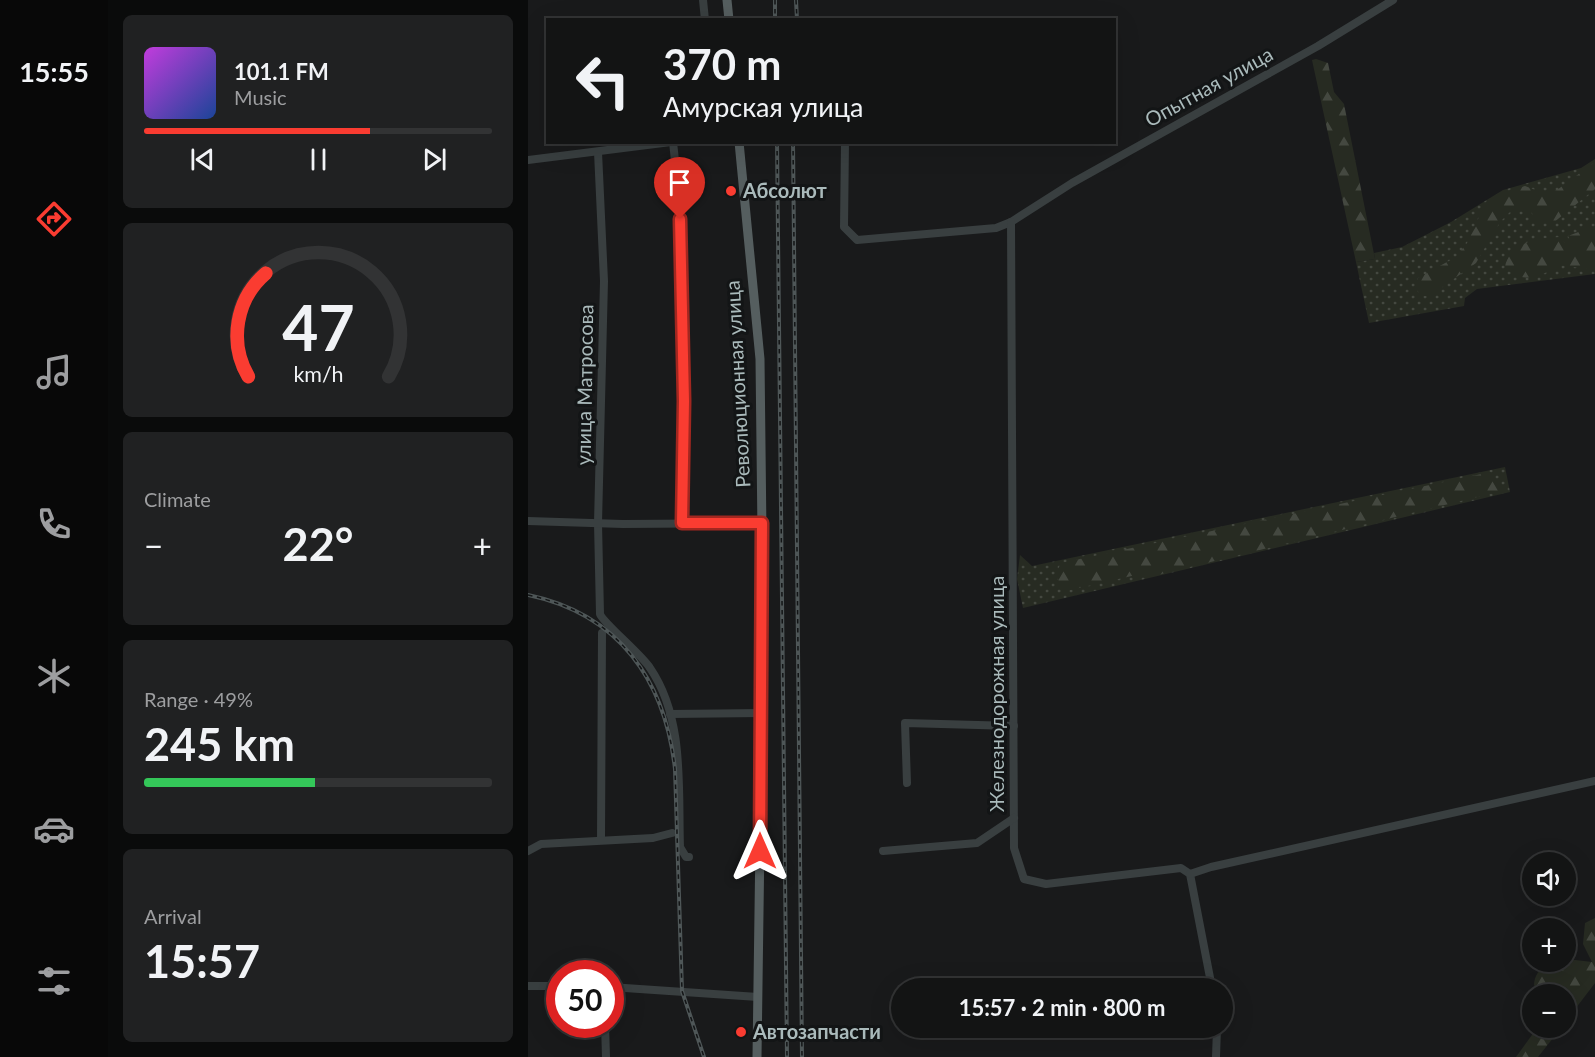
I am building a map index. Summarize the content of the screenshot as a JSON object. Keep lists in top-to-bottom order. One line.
{"streets":{"main road":["Революционная улица"],"street":["Опытная улица","улица Матросова","Железнодорожная улица"]},"crossings":[["Опытная улица","Железнодорожная улица"]],"places":["Абсолют","Автозапчасти"],"page":{"tabs":"15:55","turn":["370 m","Амурская улица"],"song":["101.1 FM","Music"],"tile":["Climate",["Range · 49%","245 km"],["Arrival","15:57"]],"heat":["−","22°","+"],"map_buttons":["+","−"],"limit":"50","trip":"15:57 · 2 min · 800 m","gauge":["47","km/h"]}}
